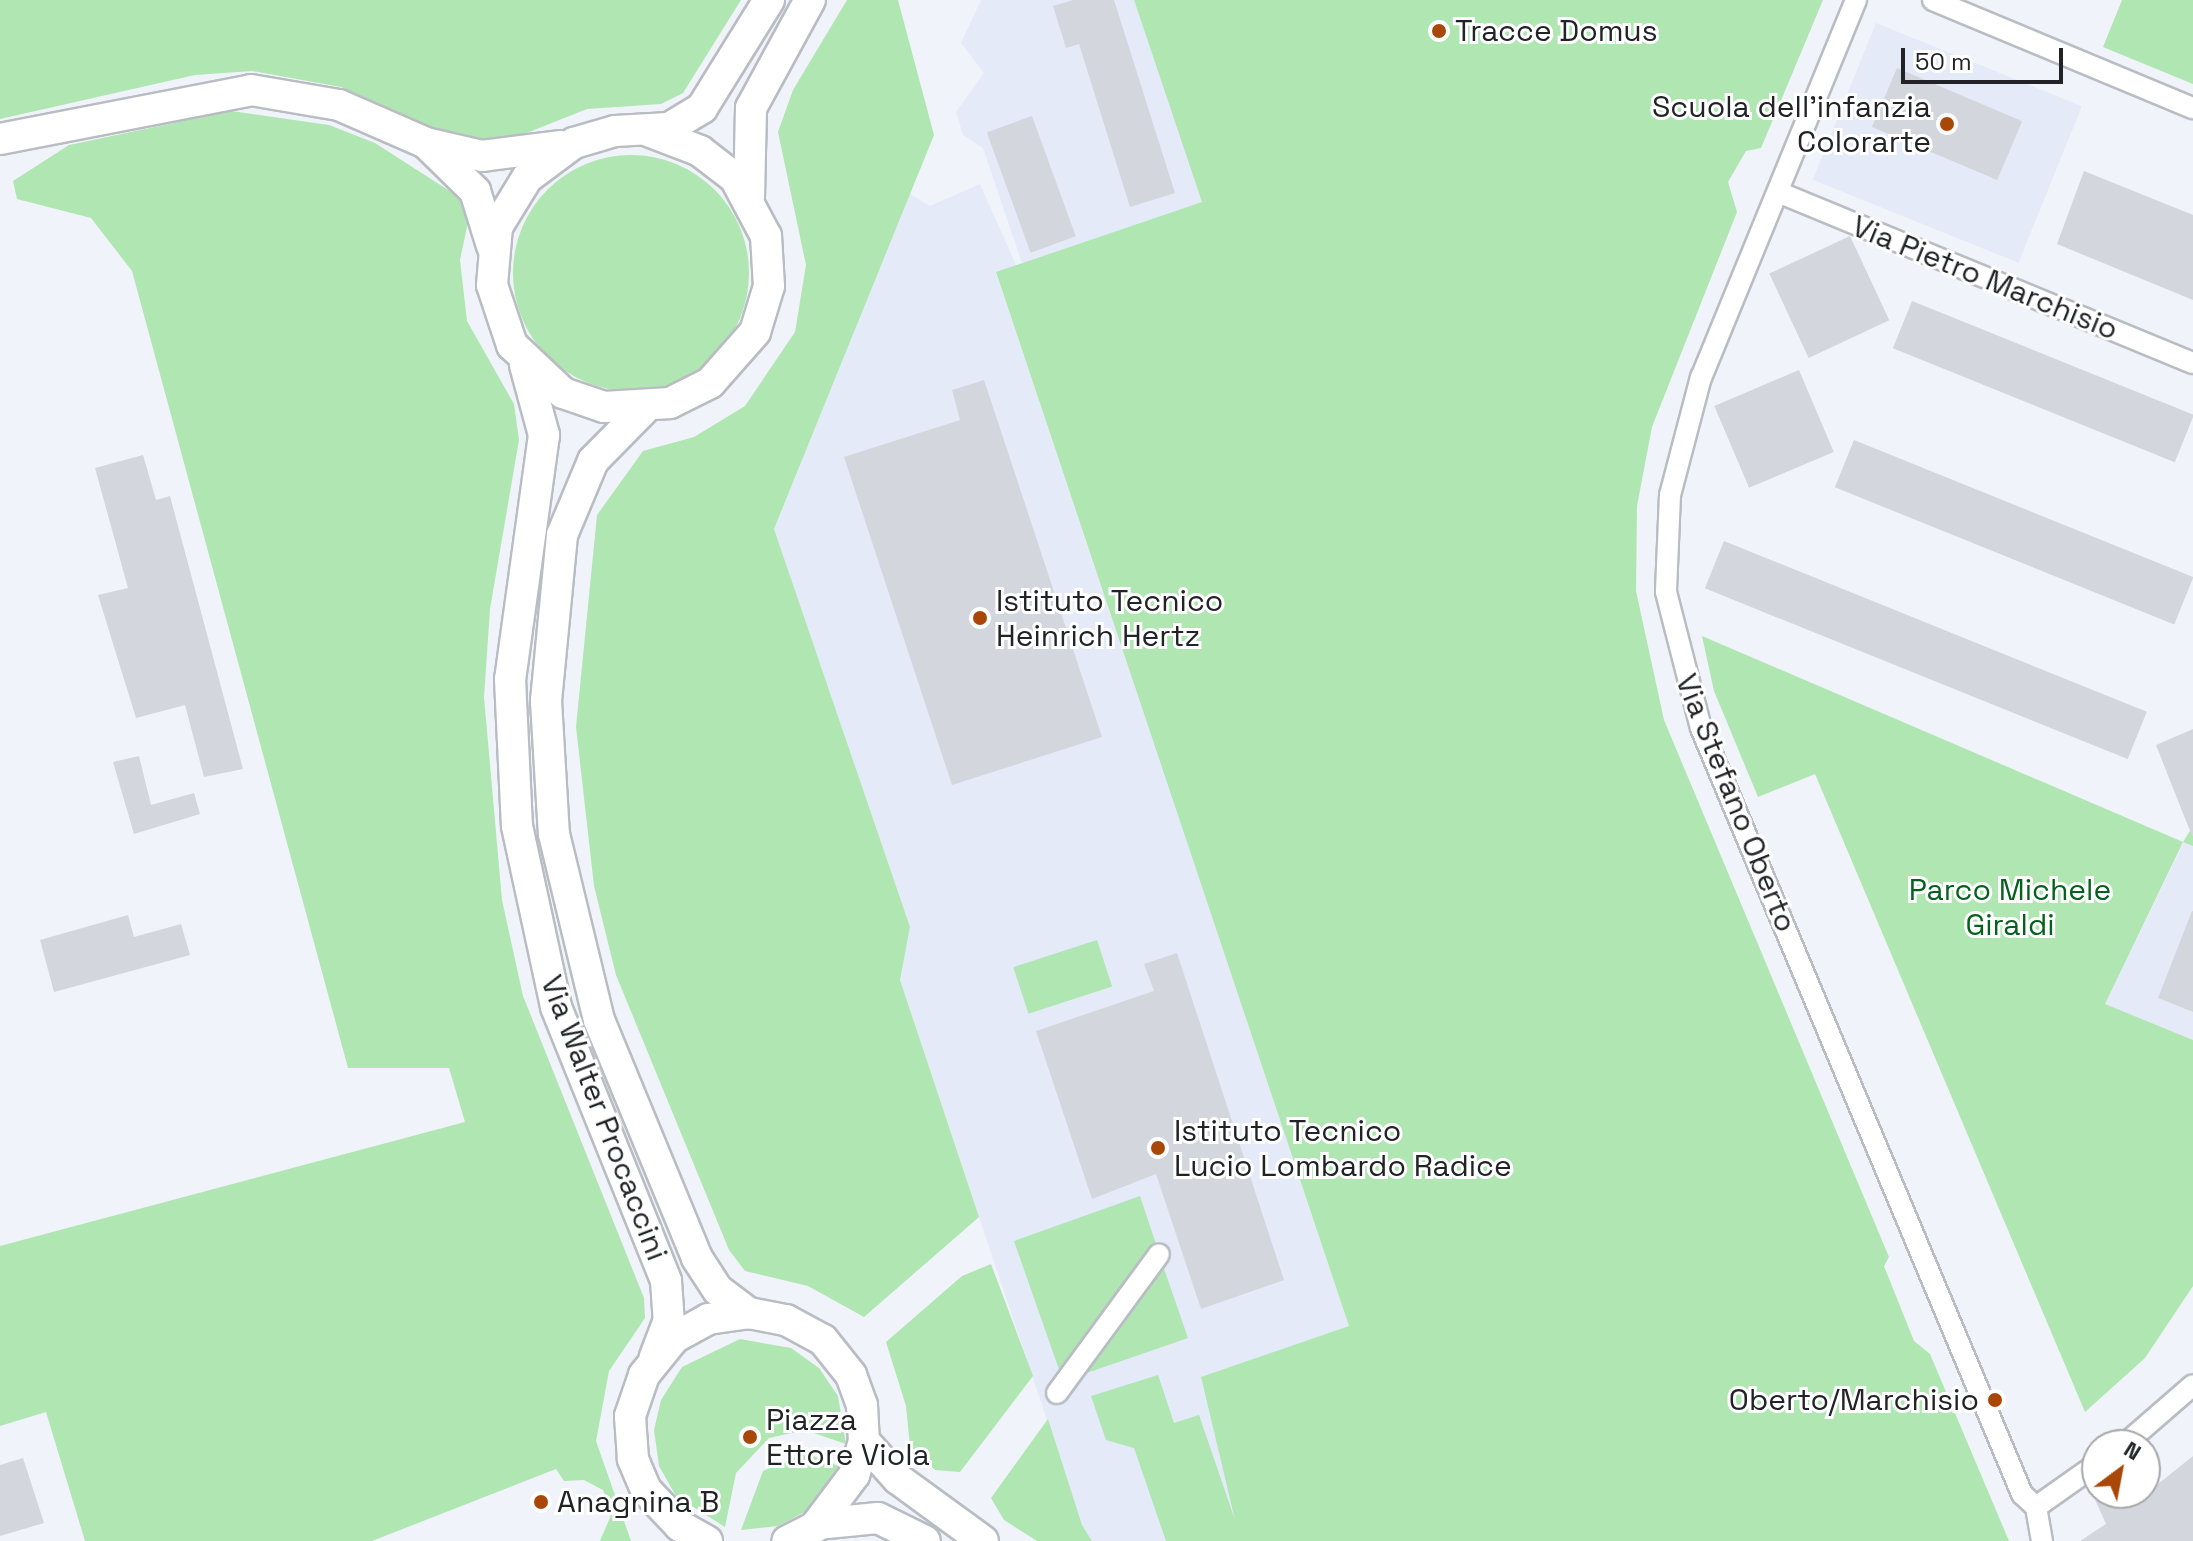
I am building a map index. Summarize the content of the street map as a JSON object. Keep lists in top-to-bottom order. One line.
{"streets":{"street":["Via Pietro Marchisio","Via Stefano Oberto","Via Walter Procaccini"]},"crossings":[["Via Pietro Marchisio","Via Stefano Oberto"]],"parks":["Parco Michele Giraldi"],"places":["Tracce Domus","Scuola dell'infanzia Colorarte","Istituto Tecnico Heinrich Hertz","Istituto Tecnico Lucio Lombardo Radice","Oberto/Marchisio","Piazza Ettore Viola","Anagnina B"],"scale_bar":"50 m","north":"top right"}
